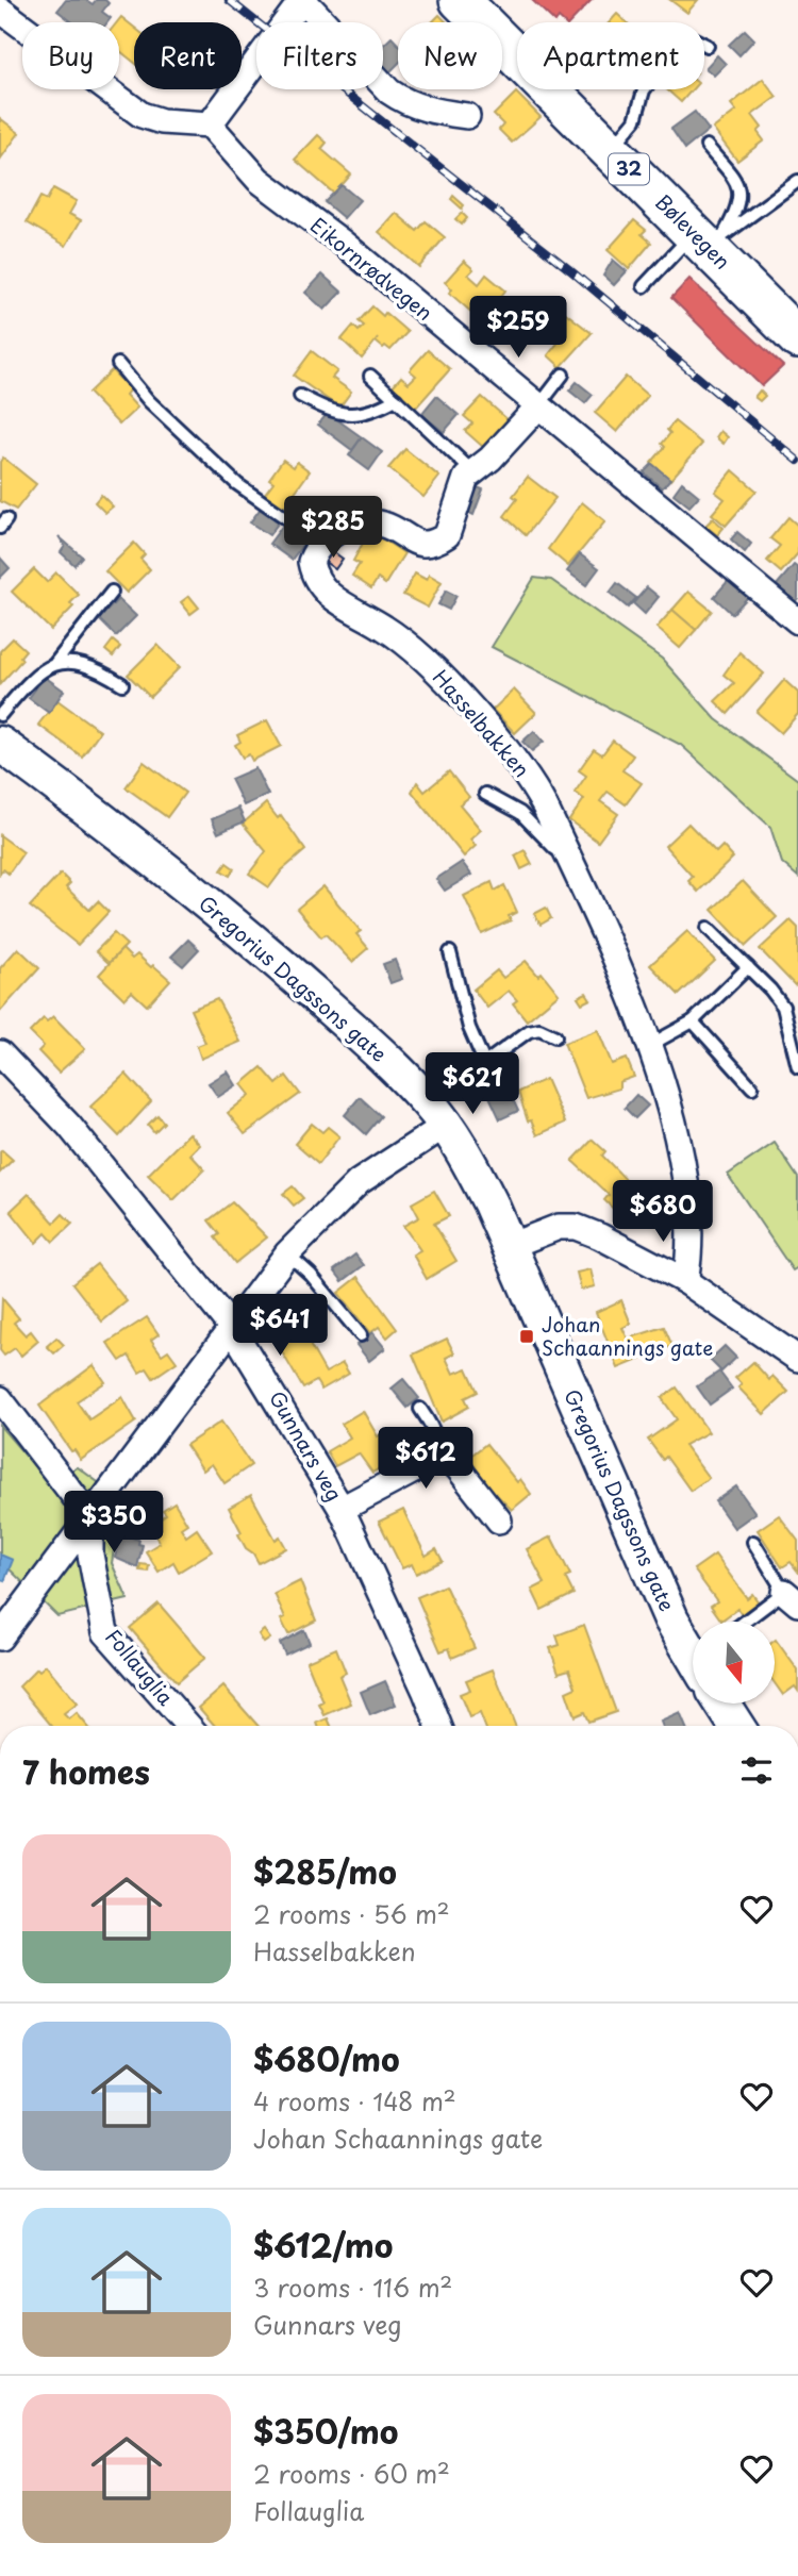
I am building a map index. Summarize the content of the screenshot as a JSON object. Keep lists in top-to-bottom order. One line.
{"streets":{"main road":["32","Bølevegen"],"street":["Eikornrødvegen","Hasselbakken","Gregorius Dagssons gate","Gunnars veg","Follauglia"]},"places":{"transit":["Johan Schaannings gate"]},"north":"bottom","page":{"chip":["Buy","Rent","Filters","New","Apartment"],"price":["$259","$285","$621","$680","$641","$612","$350"],"heading":"7 homes","list":[{"name":"$285/mo","note":"2 rooms · 56 m² · Hasselbakken"},{"name":"$680/mo","note":"4 rooms · 148 m² · Johan Schaannings gate"},{"name":"$612/mo","note":"3 rooms · 116 m² · Gunnars veg"},{"name":"$350/mo","note":"2 rooms · 60 m² · Follauglia"}]}}
